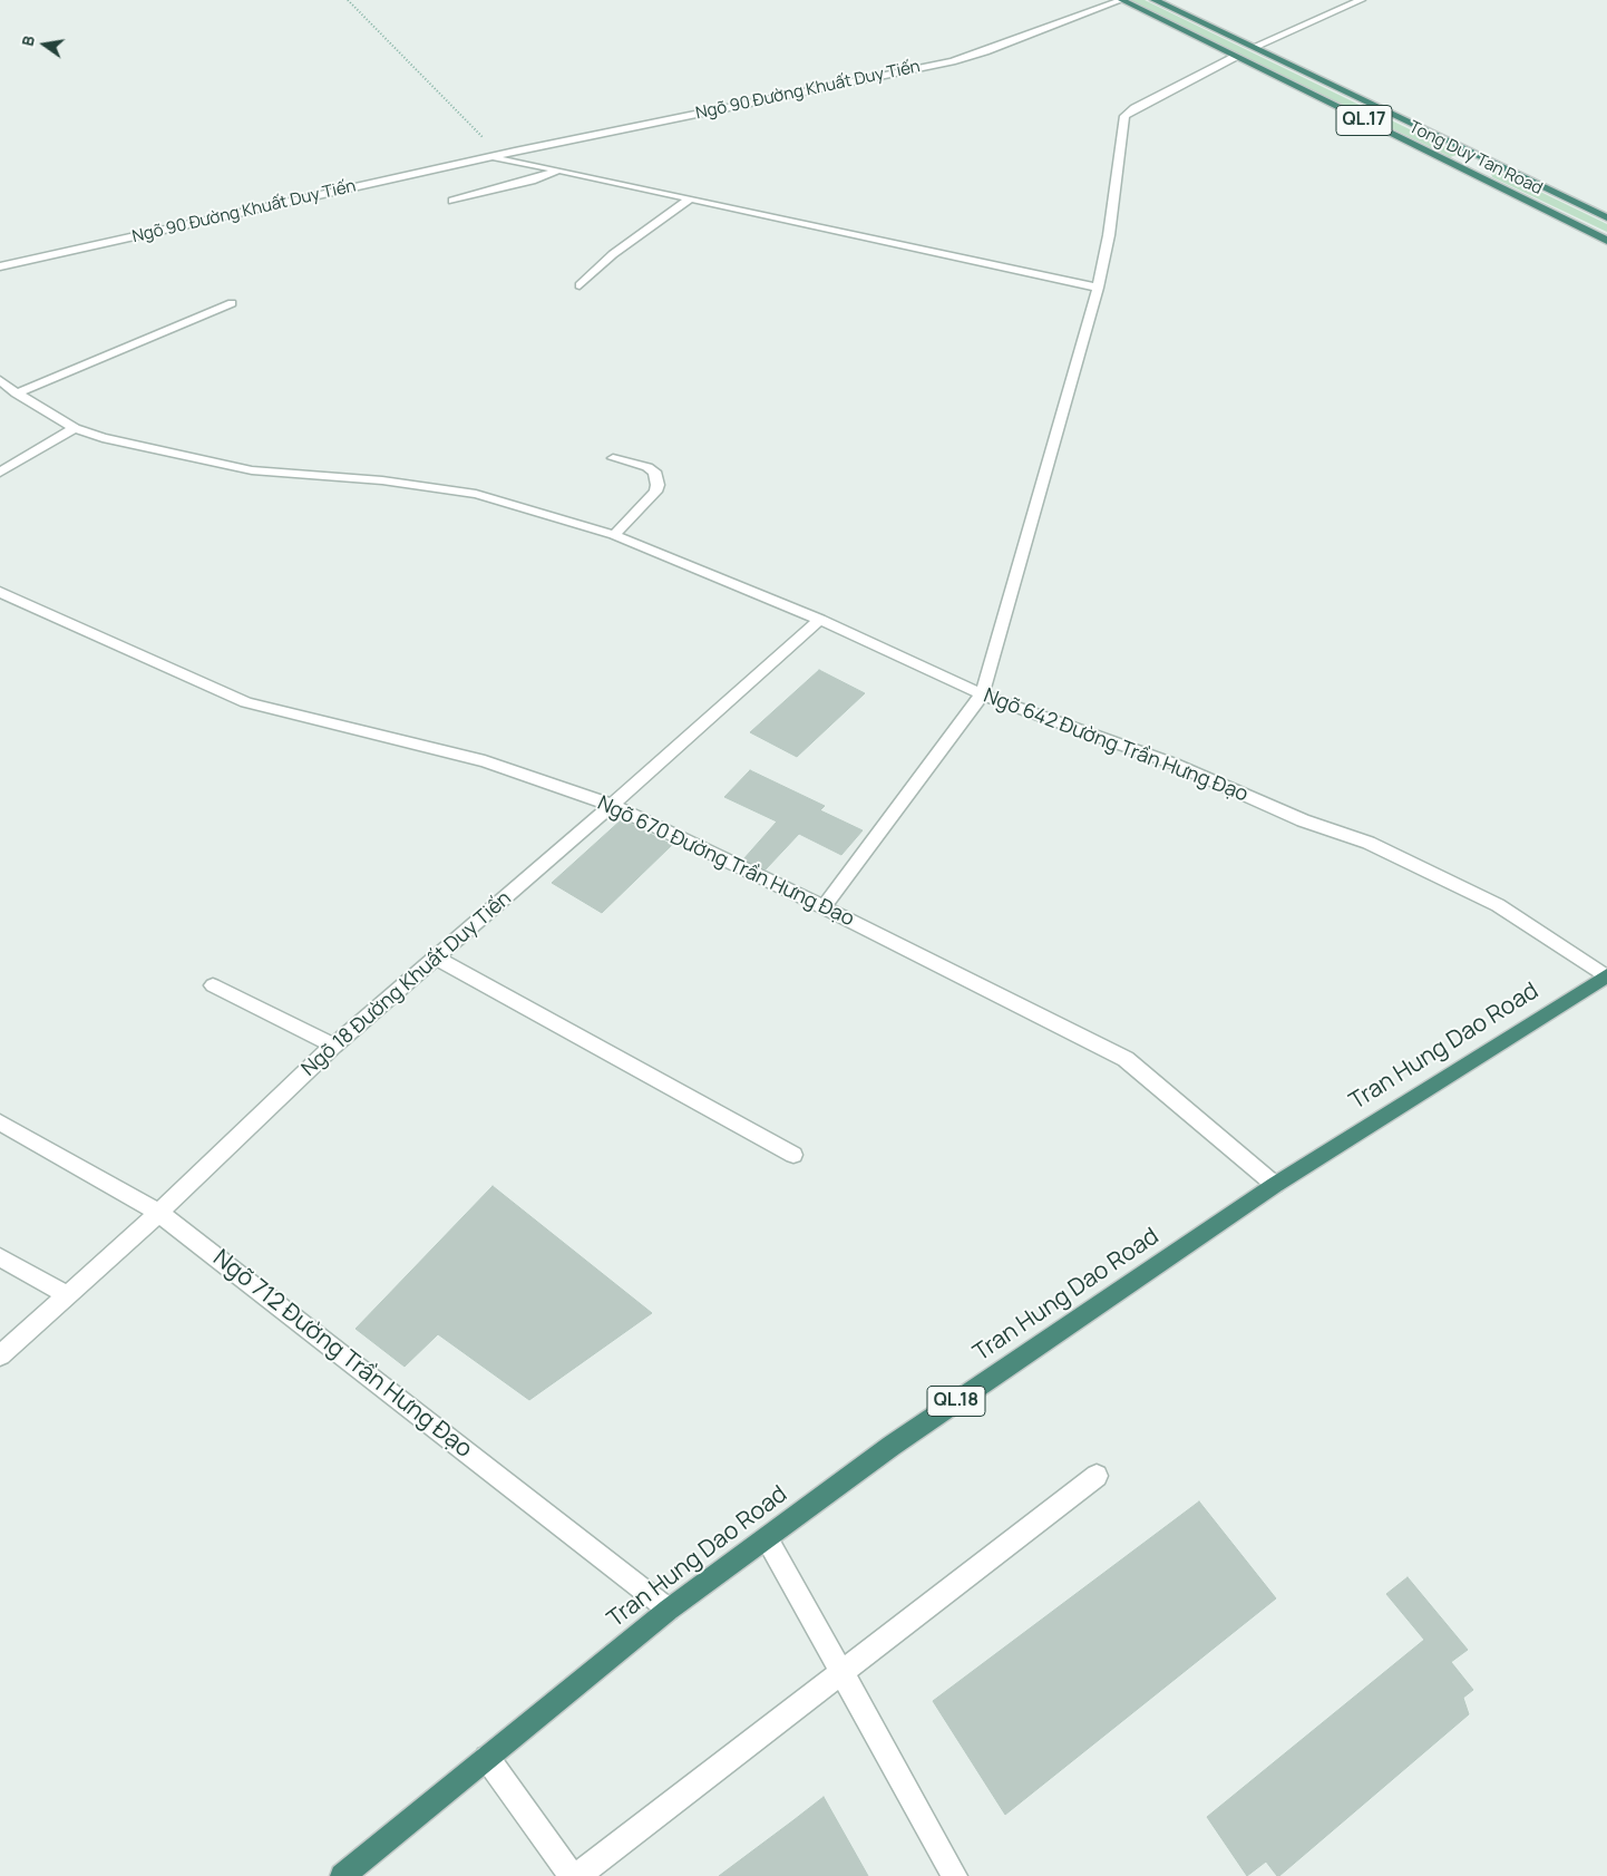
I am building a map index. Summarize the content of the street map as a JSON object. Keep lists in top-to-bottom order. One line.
{"streets":{"highway":["QL.17","Tong Duy Tan Road","Tran Hung Dao Road","QL.18"],"street":["Ngõ 90 Đường Khuất Duy Tiến","Ngõ 642 Đường Trần Hưng Đạo","Ngõ 670 Đường Trần Hưng Đạo","Ngõ 18 Đường Khuất Duy Tiến","Ngõ 712 Đường Trần Hưng Đạo"]},"crossings":[["Ngõ 90 Đường Khuất Duy Tiến","Tong Duy Tan Road"],["Ngõ 642 Đường Trần Hưng Đạo","Ngõ 18 Đường Khuất Duy Tiến"],["Ngõ 642 Đường Trần Hưng Đạo","Tran Hung Dao Road"],["Ngõ 670 Đường Trần Hưng Đạo","Ngõ 18 Đường Khuất Duy Tiến"],["Ngõ 670 Đường Trần Hưng Đạo","Tran Hung Dao Road"],["Ngõ 18 Đường Khuất Duy Tiến","Ngõ 712 Đường Trần Hưng Đạo"],["Tran Hung Dao Road","Ngõ 712 Đường Trần Hưng Đạo"]],"north":"left"}
